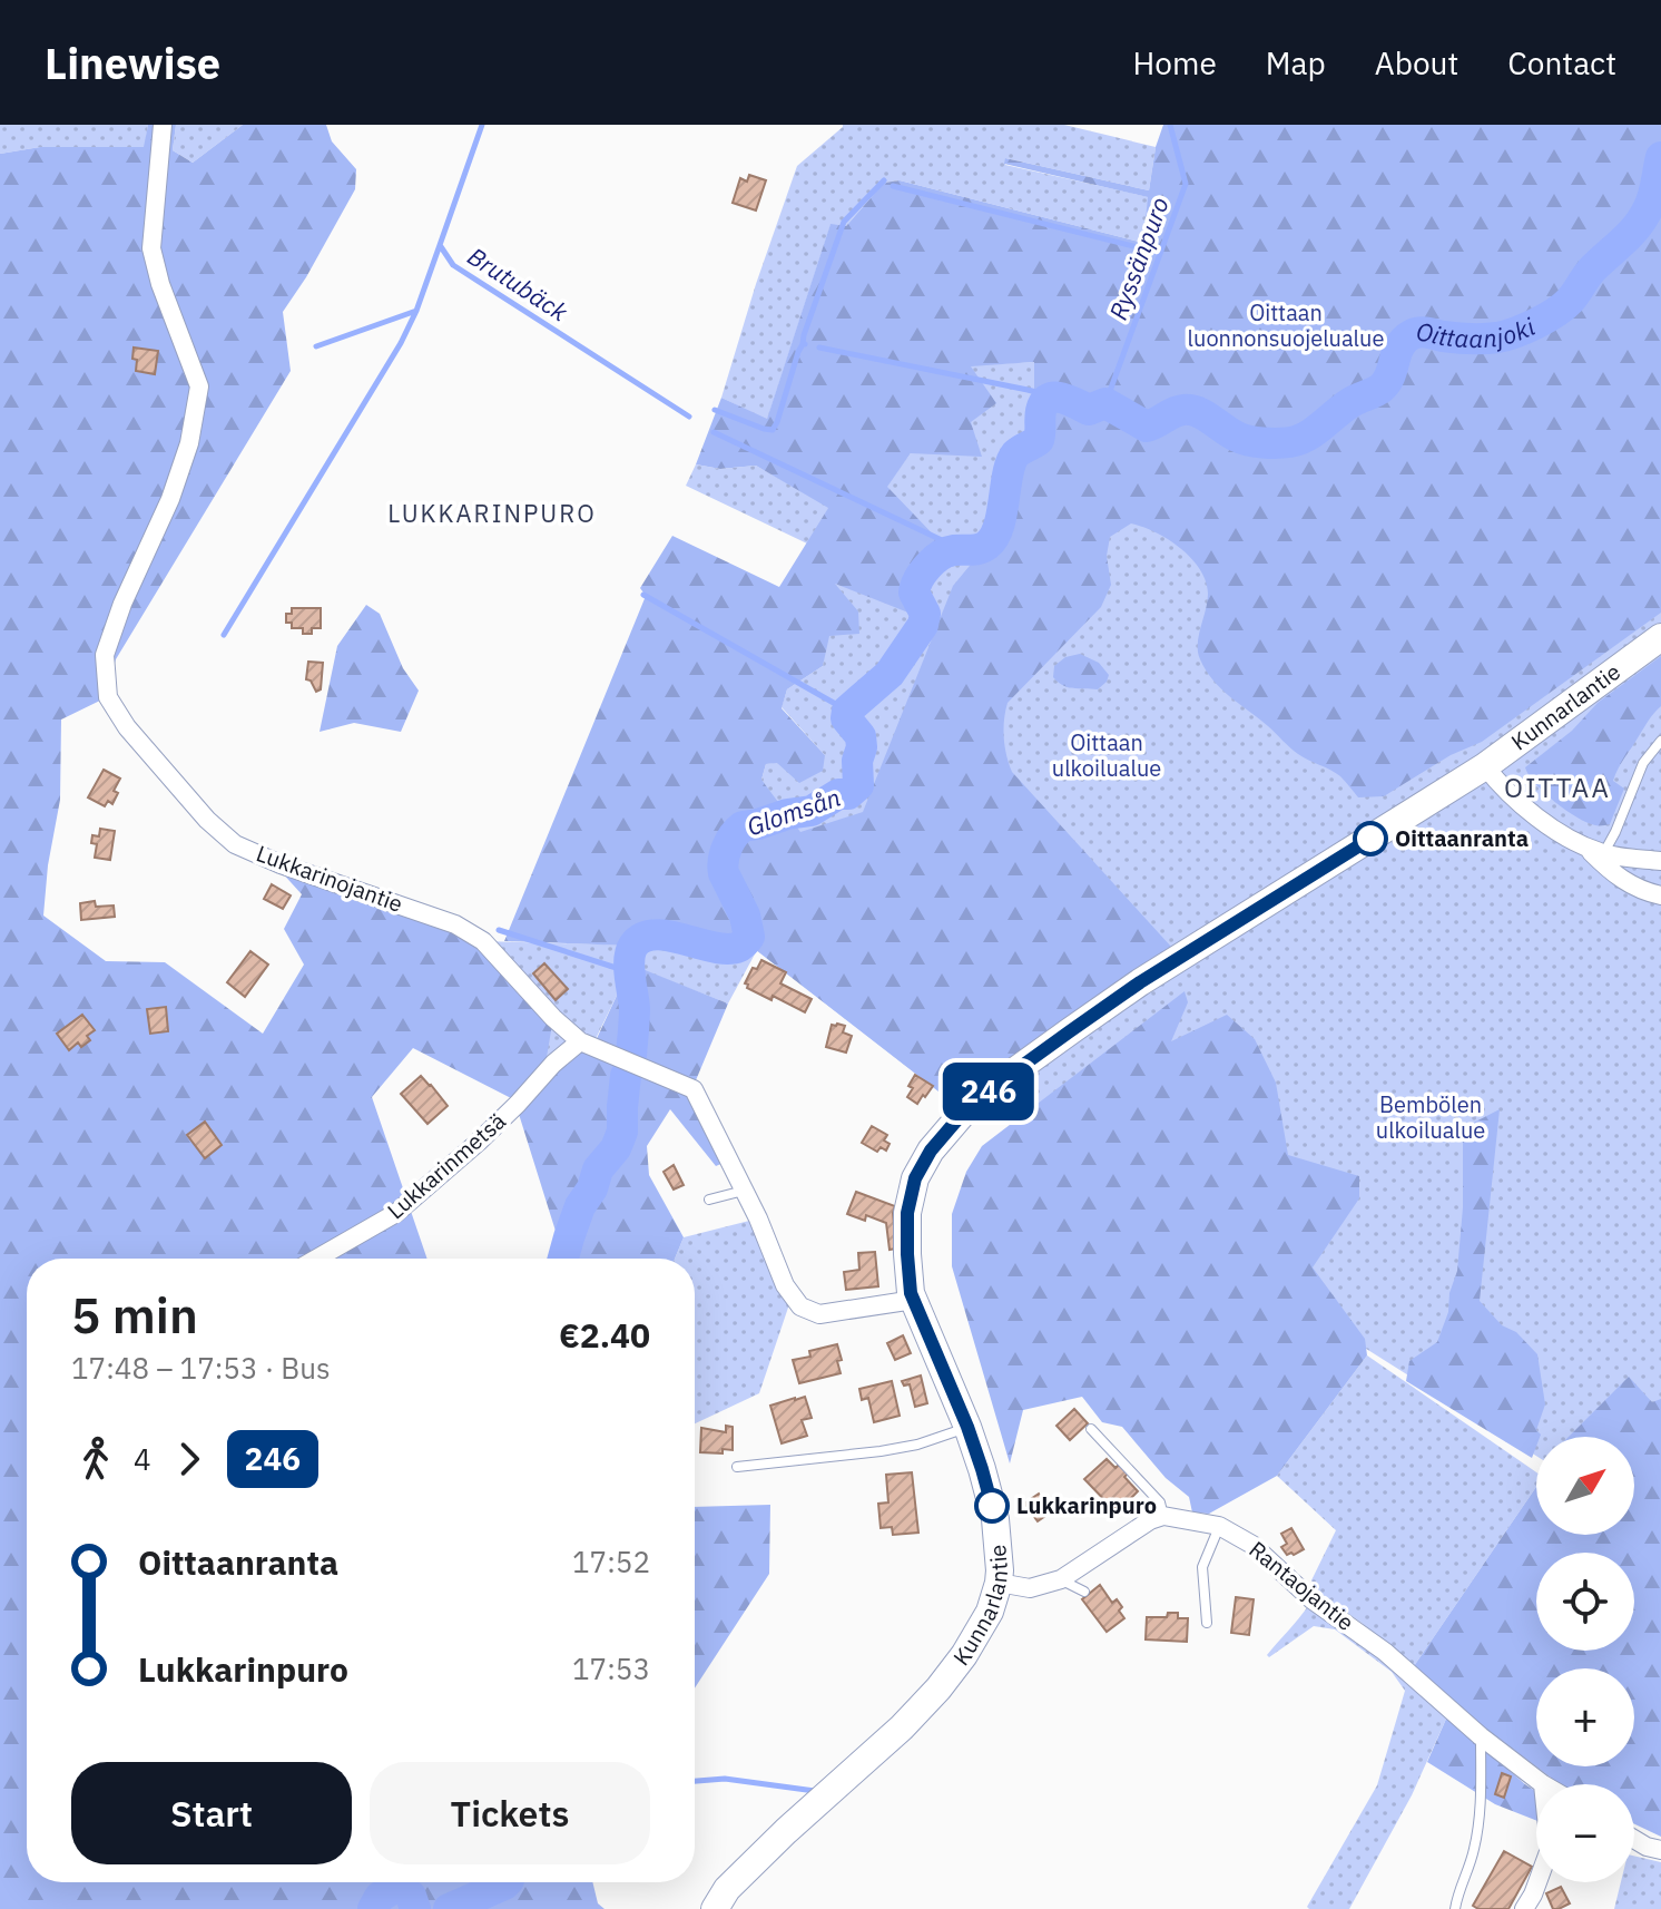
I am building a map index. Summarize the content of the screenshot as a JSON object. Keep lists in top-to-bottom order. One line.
{"streets":{"main road":["Kunnarlantie"],"street":["Lukkarinojantie","Lukkarinmetsä","Rantaojantie"]},"crossings":[["Kunnarlantie","Lukkarinojantie"],["Lukkarinojantie","Lukkarinmetsä"]],"districts":["LUKKARINPURO","OITTAA"],"water":["Ryssänpuro","Brutubäck","Oittaanjoki","Glomsån"],"parks":["Oittaan luonnonsuojelualue","Oittaan ulkoilualue","Bembölen ulkoilualue"],"places":["Oittaanranta","Lukkarinpuro"],"lines":["bus line 246"],"north":"top right","page":{"header":"Linewise","nav":["Home","Map","About","Contact"],"on_map":"246","heading":["5 min","17:48 – 17:53 · Bus","€2.40"],"legs":["4","246"],"map_buttons":["+","−"],"list":[{"name":"Oittaanranta","value":"17:52"},{"name":"Lukkarinpuro","value":"17:53"}],"buttons":["Start","Tickets"]}}
